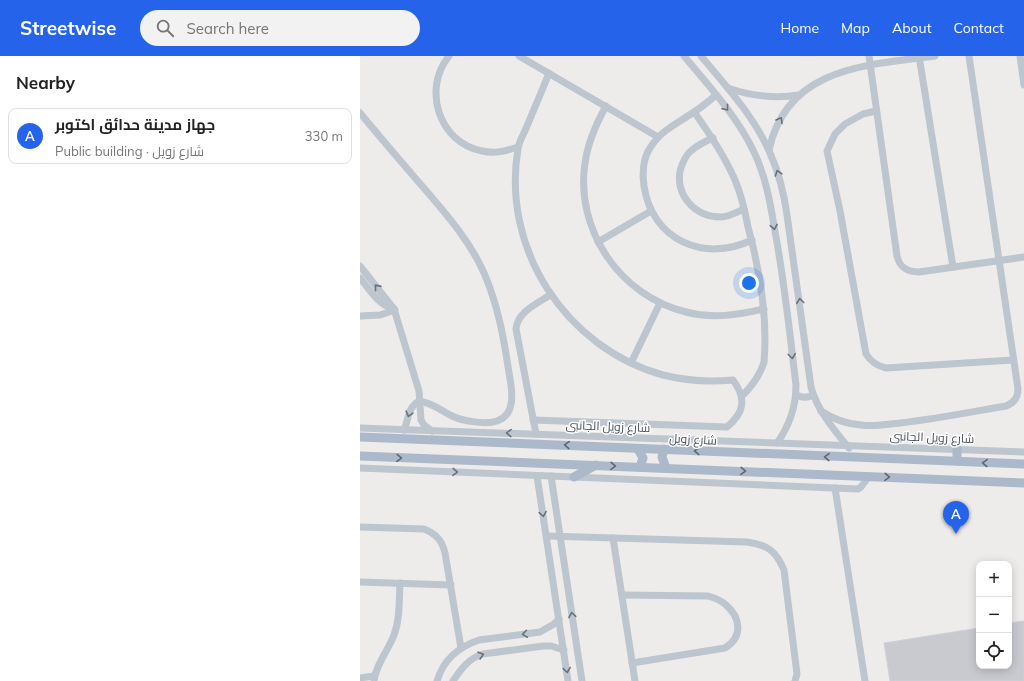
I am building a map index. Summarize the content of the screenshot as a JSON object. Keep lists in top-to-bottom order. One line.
{"streets":{"main road":["شارع زويل"],"street":["شارع زويل الجانبى"]},"page":{"header":"Streetwise","search":"Search here","nav":["Home","Map","About","Contact"],"heading":"Nearby","list":[{"mark":"A","name":"جهاز مدينة حدائق اكتوبر","note":"Public building · شارع زويل","value":"330 m"}],"pins":"A","map_buttons":["+","−"]}}
